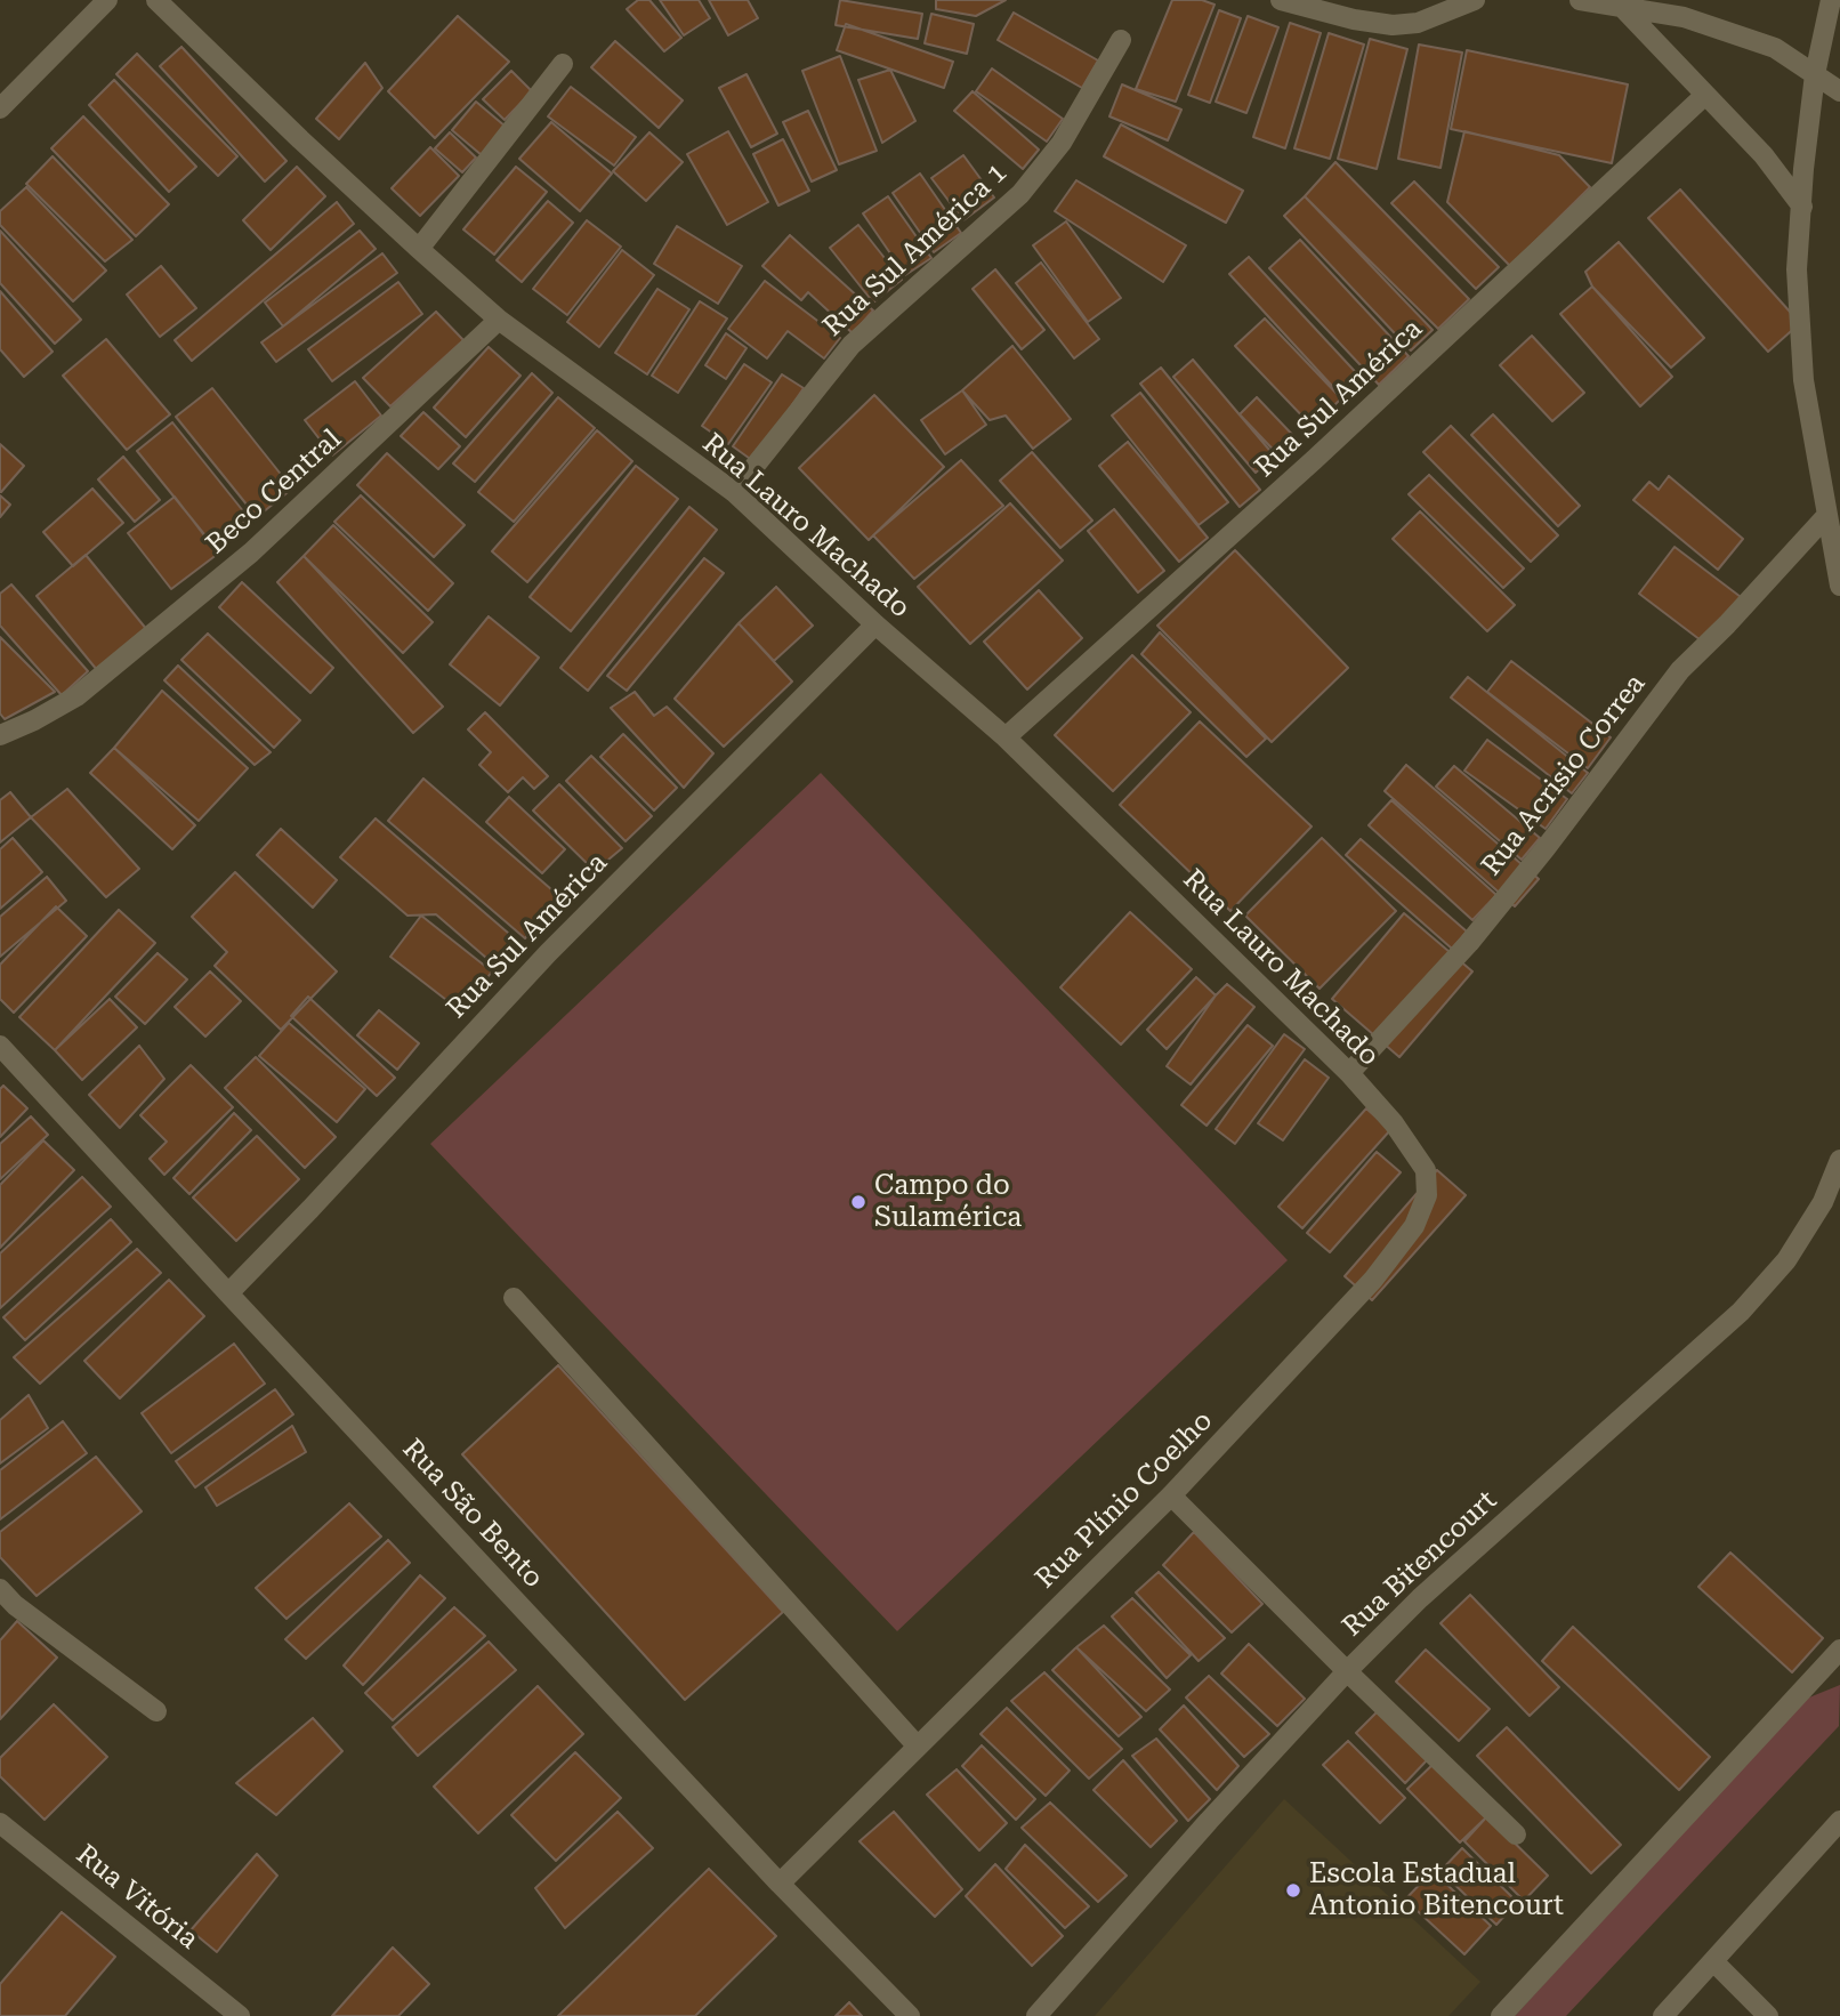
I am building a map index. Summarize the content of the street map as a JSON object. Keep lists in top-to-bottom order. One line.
{"streets":{"street":["Rua Sul América 1","Rua Sul América","Beco Central","Rua Lauro Machado","Rua Acrisio Correa","Rua Plínio Coelho","Rua São Bento","Rua Bitencourt","Rua Vitória"]},"crossings":[["Rua Sul América 1","Rua Lauro Machado"],["Rua Sul América","Rua Lauro Machado"],["Rua Sul América","Rua São Bento"],["Beco Central","Rua Lauro Machado"],["Rua Lauro Machado","Rua Acrisio Correa"],["Rua Lauro Machado","Rua Plínio Coelho"],["Rua Plínio Coelho","Rua São Bento"]],"places":["Campo do Sulamérica","Escola Estadual Antonio Bitencourt"]}
